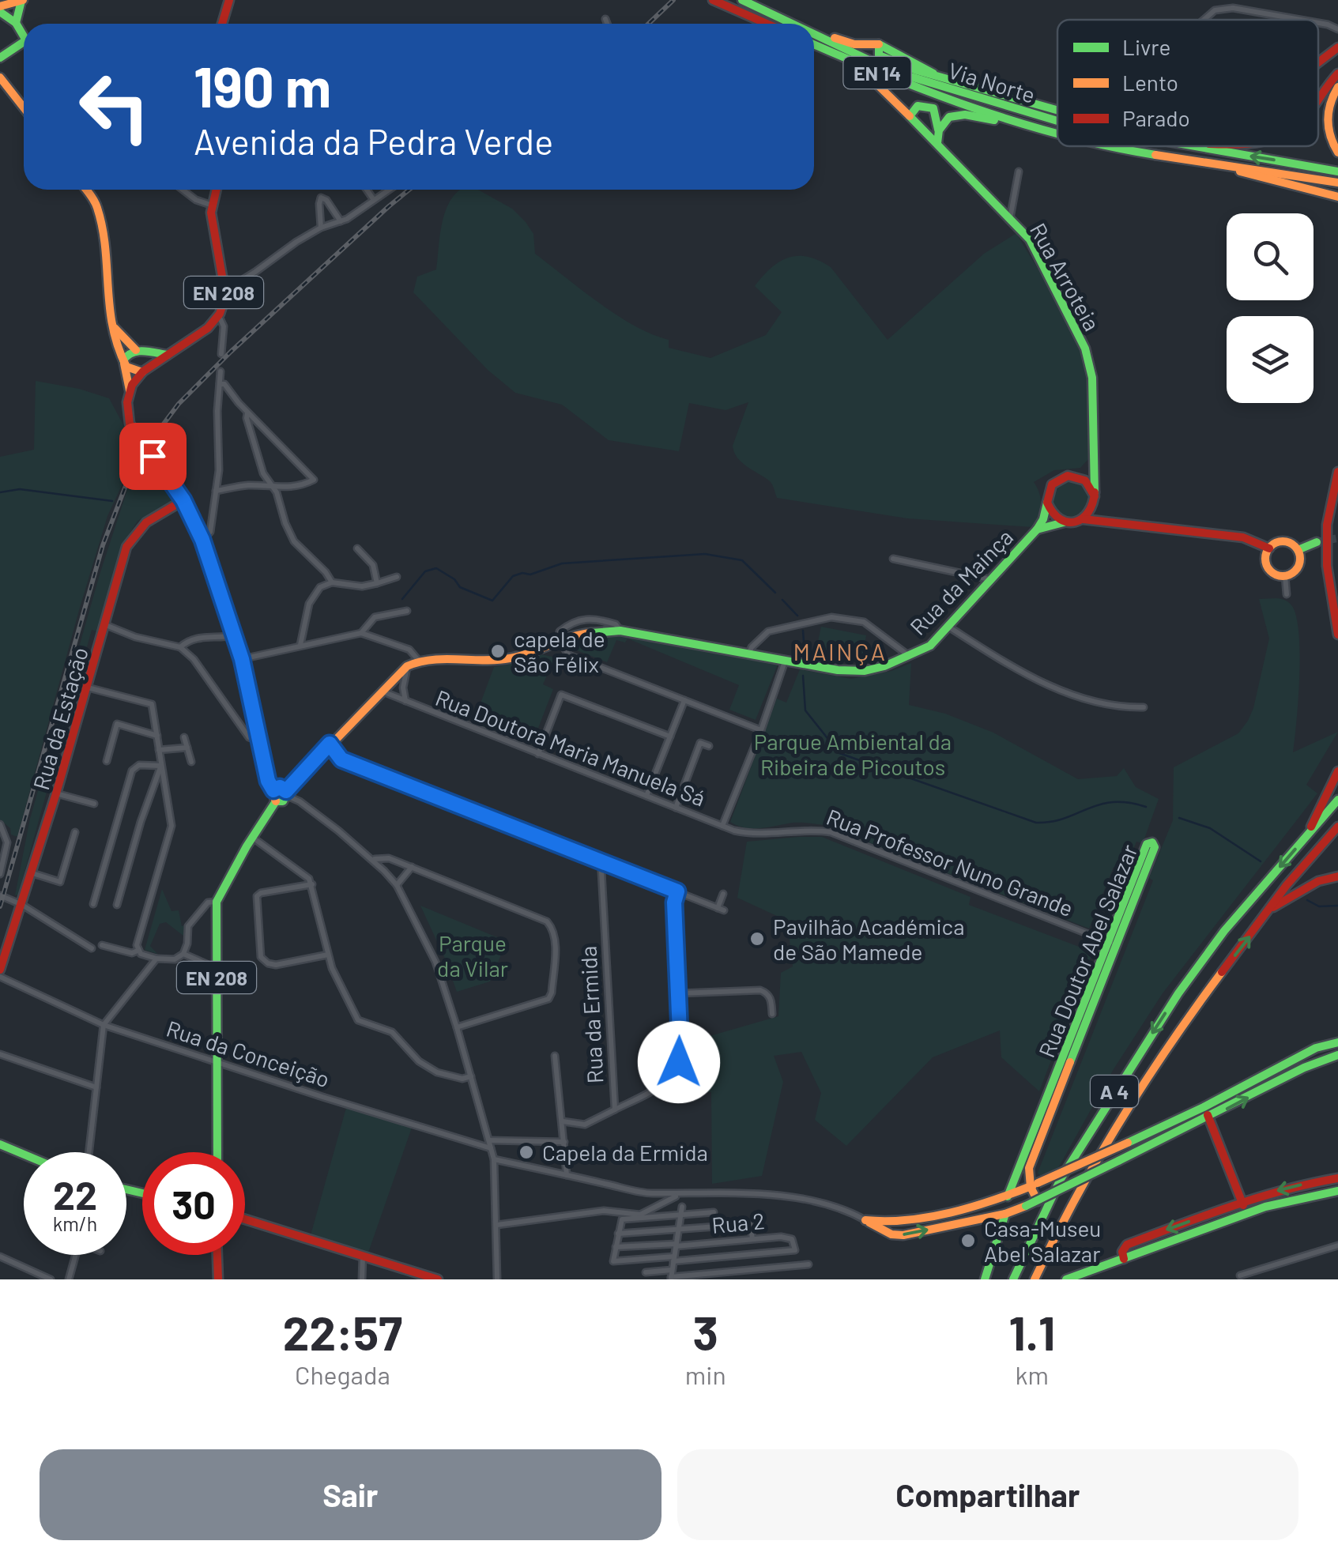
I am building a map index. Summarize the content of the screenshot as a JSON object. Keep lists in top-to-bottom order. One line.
{"streets":{"main road":["EN 14","Via Norte","Rua Arroteia","EN 208","Rua da Mainça","Rua da Estação","Rua Doutor Abel Salazar","A 4"],"street":["Rua Doutora Maria Manuela Sá","Rua Professor Nuno Grande","Rua da Ermida","Rua da Conceição","Rua 2"]},"crossings":[["Rua Arroteia","Rua da Mainça"],["EN 208","Rua da Mainça"],["EN 208","Rua da Conceição"],["Rua da Mainça","Rua Doutora Maria Manuela Sá"],["Rua Doutora Maria Manuela Sá","Rua Professor Nuno Grande"],["Rua Professor Nuno Grande","Rua Doutor Abel Salazar"]],"districts":["MAINÇA"],"parks":["Parque Ambiental da Ribeira de Picoutos","Parque da Vilar"],"places":["capela de São Félix","Pavilhão Académica de São Mamede","Capela da Ermida","Casa-Museu Abel Salazar"],"legend":["Livre","Lento","Parado"],"page":{"turn":["190 m","Avenida da Pedra Verde"],"speed":"22 km/h","limit":"30","eta":["22:57","Chegada","3","min","1.1","km"],"buttons":["Sair","Compartilhar"]}}
